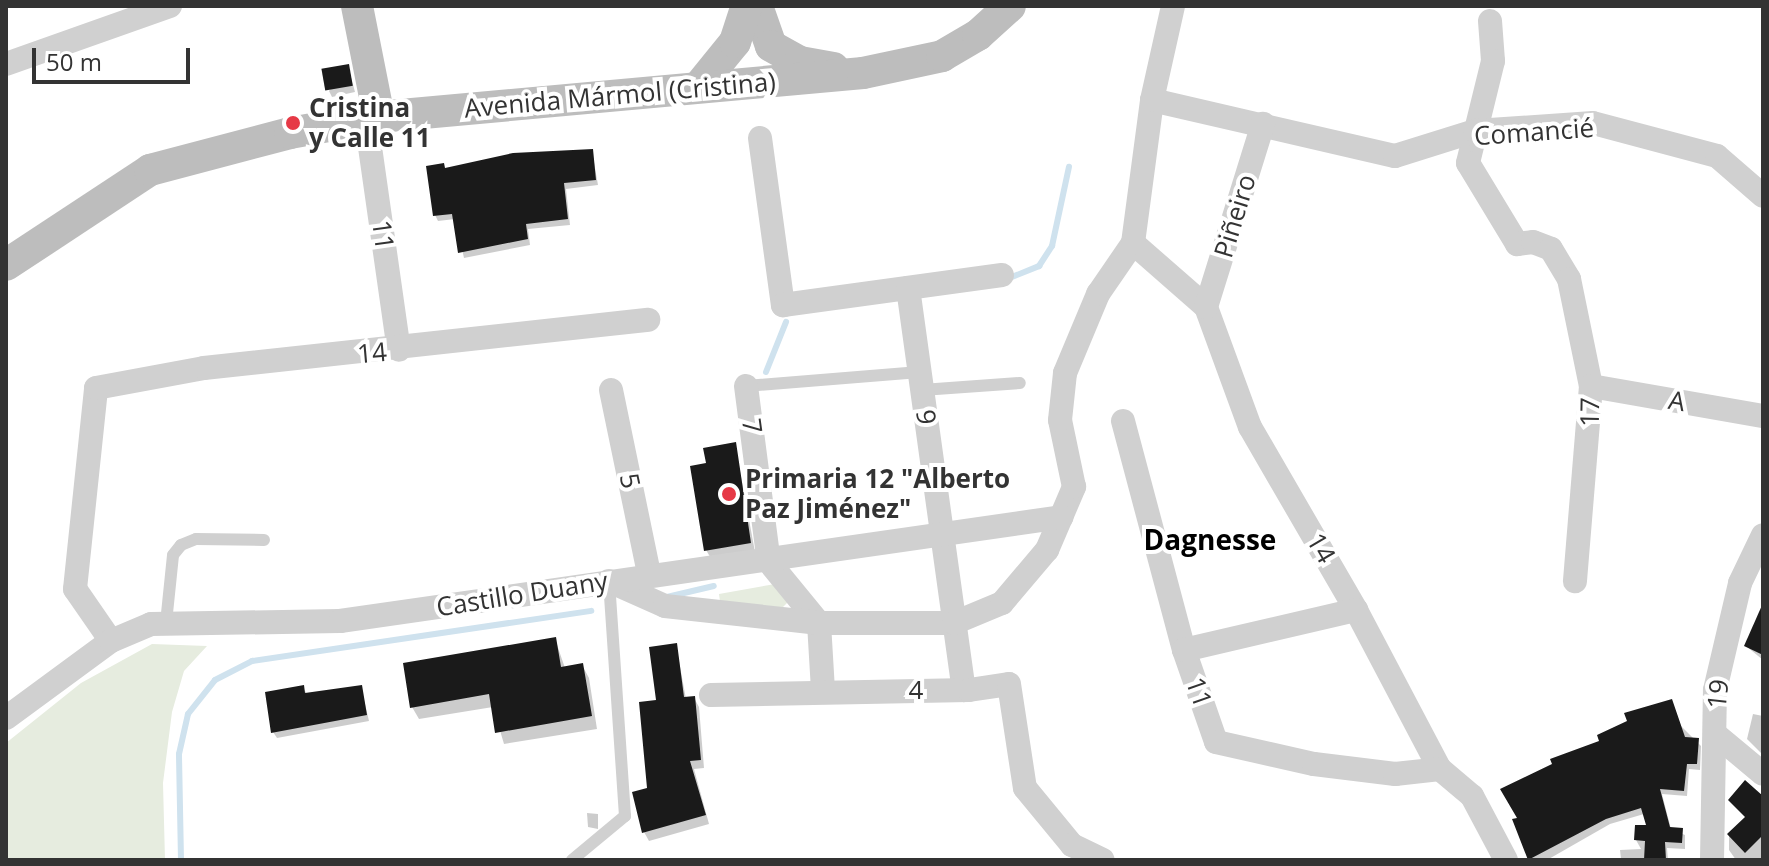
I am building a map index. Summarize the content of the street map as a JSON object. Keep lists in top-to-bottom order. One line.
{"streets":{"main road":["Avenida Mármol (Cristina)","11"],"street":["Comancié","Piñeiro","14","A","17","9","7","5","Castillo Duany","4","19"]},"crossings":[["Avenida Mármol (Cristina)","11"],["Comancié","Piñeiro"],["Comancié","17"],["Piñeiro","14"],["11","14"],["14","Castillo Duany"],["A","17"],["9","Castillo Duany"],["9","4"],["7","Castillo Duany"],["5","Castillo Duany"]],"districts":["Dagnesse"],"places":["Cristina y Calle 11","Primaria 12 \"Alberto Paz Jiménez\""],"scale_bar":"50 m"}
